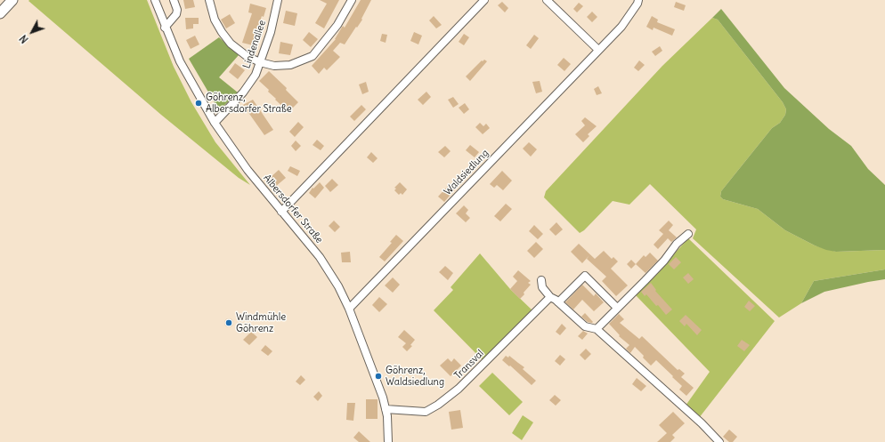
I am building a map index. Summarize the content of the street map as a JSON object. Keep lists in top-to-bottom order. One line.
{"streets":{"street":["Lindenallee","Waldsiedlung","Albersdorfer Straße","Transval"]},"crossings":[["Lindenallee","Albersdorfer Straße"],["Waldsiedlung","Albersdorfer Straße"],["Albersdorfer Straße","Transval"]],"places":["Göhrenz, Albersdorfer Straße","Windmühle Göhrenz","Göhrenz, Waldsiedlung"],"north":"bottom left"}
